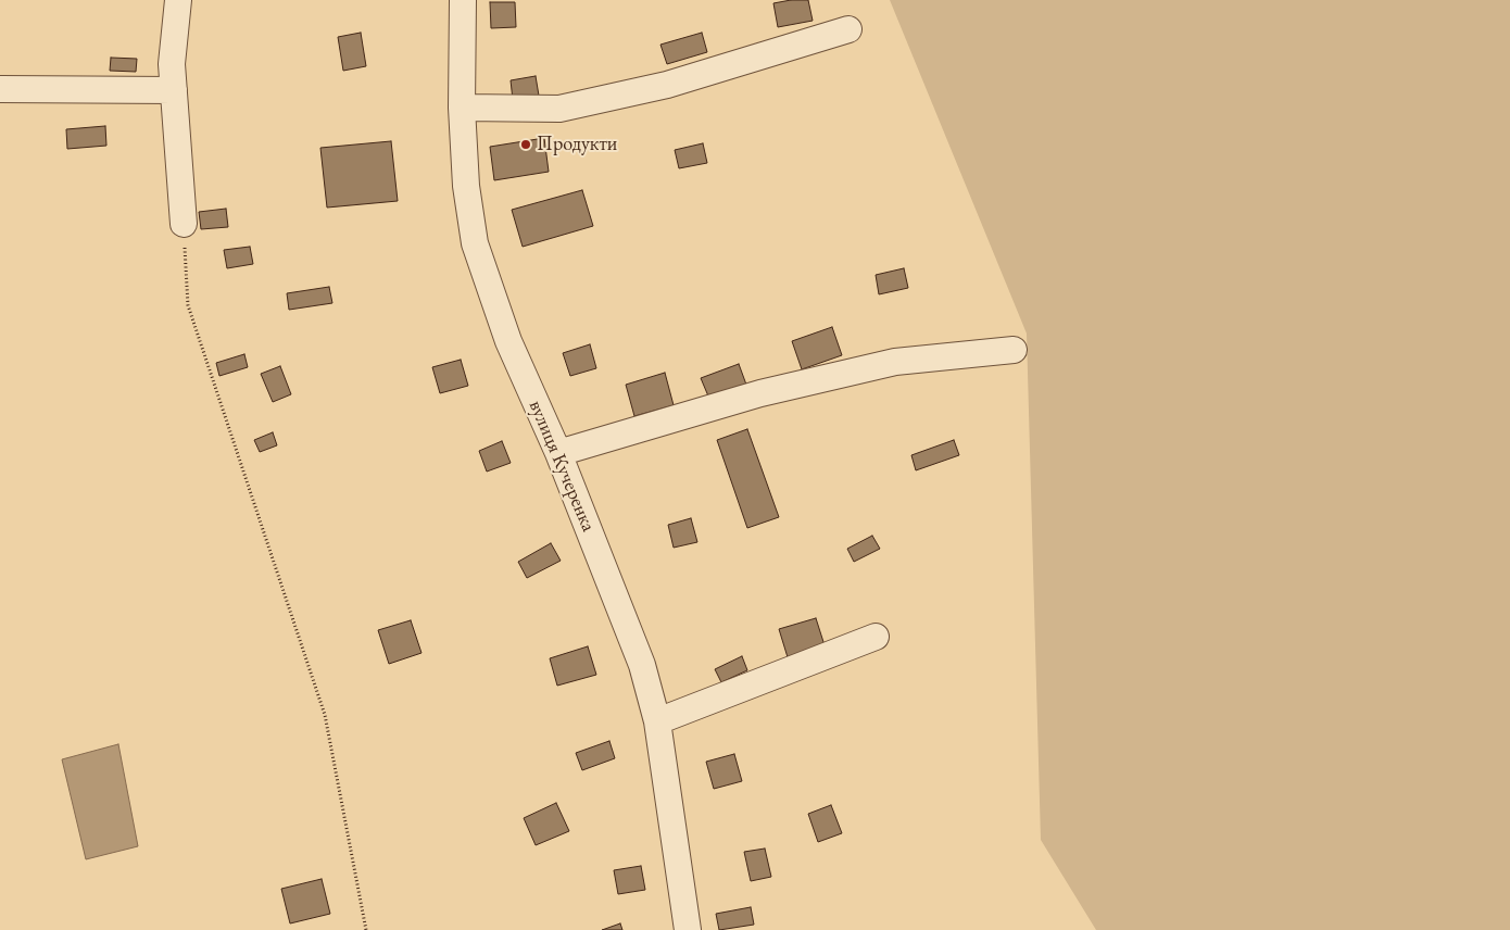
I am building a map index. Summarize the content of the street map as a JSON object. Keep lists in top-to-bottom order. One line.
{"streets":{"street":["вулиця Кучеренка"]},"places":["Продукти"]}
